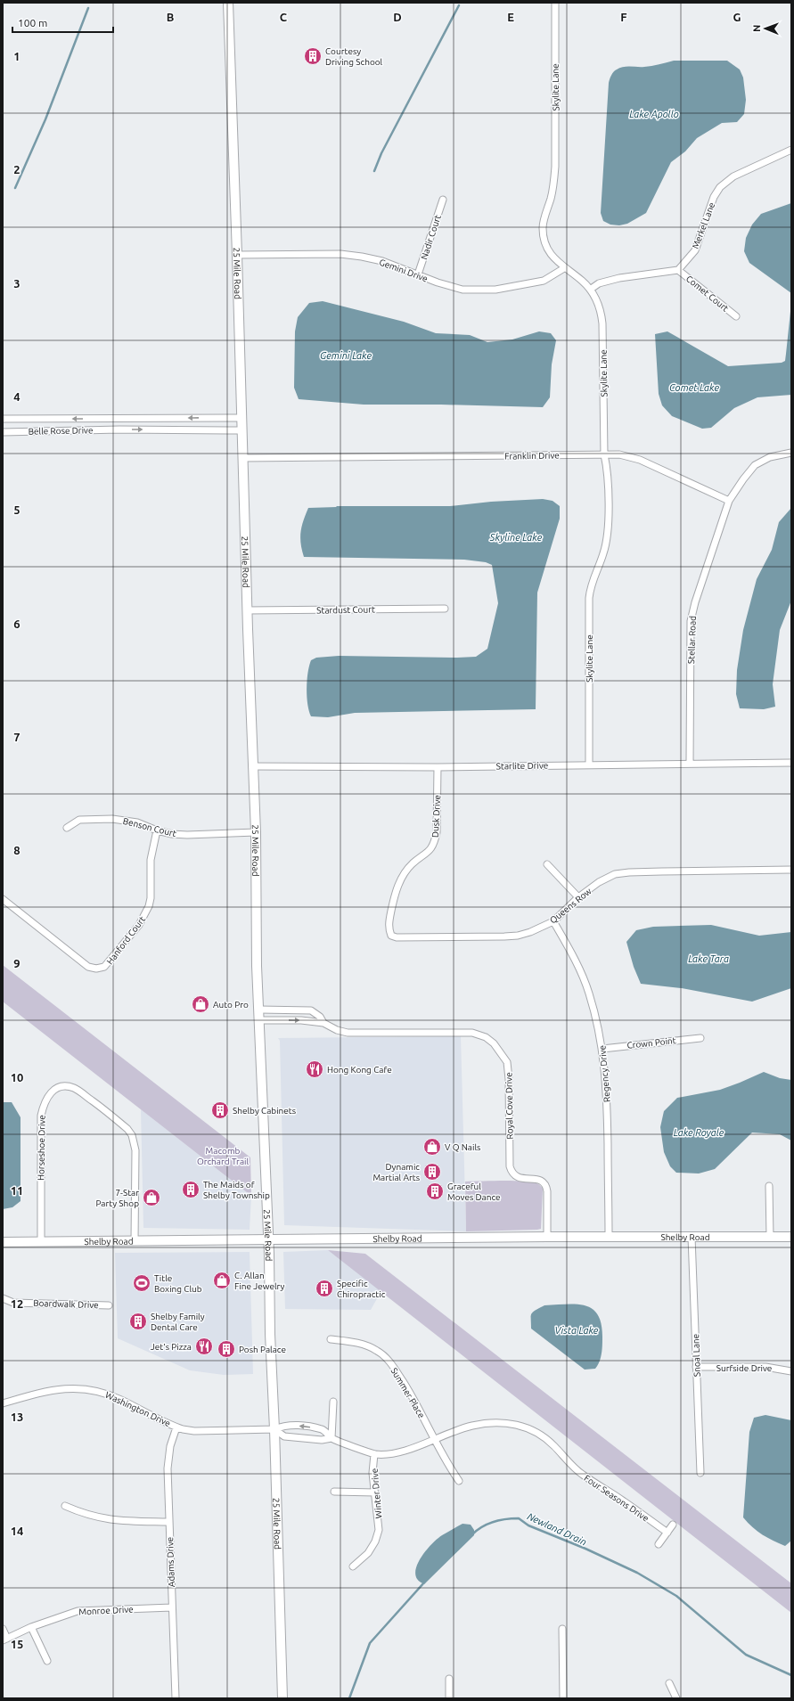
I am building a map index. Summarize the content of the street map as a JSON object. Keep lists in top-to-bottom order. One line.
{"streets":{"street":["Skylite Lane","Merkel Lane","Nadir Court","Gemini Drive","25 Mile Road","Comet Court","Belle Rose Drive","Franklin Drive","Stardust Court","Stellar Road","Starlite Drive","Dusk Drive","Benson Court","Queens Row","Hanford Court","Crown Point","Regency Drive","Royal Cove Drive","Horseshoe Drive","Shelby Road","Boardwalk Drive","Snoal Lane","Surfside Drive","Summer Place","Washington Drive","Winter Drive","Four Seasons Drive","Adams Drive","Monroe Drive"]},"crossings":[["Skylite Lane","Gemini Drive"],["Skylite Lane","Franklin Drive"],["Skylite Lane","Starlite Drive"],["Merkel Lane","Comet Court"],["Nadir Court","Gemini Drive"],["Gemini Drive","25 Mile Road"],["25 Mile Road","Belle Rose Drive"],["25 Mile Road","Franklin Drive"],["25 Mile Road","Stardust Court"],["25 Mile Road","Starlite Drive"],["25 Mile Road","Benson Court"],["25 Mile Road","Royal Cove Drive"],["25 Mile Road","Shelby Road"],["25 Mile Road","Washington Drive"],["25 Mile Road","Four Seasons Drive"],["Franklin Drive","Stellar Road"],["Stellar Road","Starlite Drive"],["Starlite Drive","Dusk Drive"],["Dusk Drive","Queens Row"],["Benson Court","Hanford Court"],["Queens Row","Regency Drive"],["Crown Point","Regency Drive"],["Regency Drive","Shelby Road"],["Royal Cove Drive","Shelby Road"],["Horseshoe Drive","Shelby Road"],["Shelby Road","Snoal Lane"],["Snoal Lane","Surfside Drive"],["Summer Place","Four Seasons Drive"],["Washington Drive","Four Seasons Drive"],["Washington Drive","Adams Drive"],["Winter Drive","Four Seasons Drive"],["Adams Drive","Monroe Drive"]],"water":["Lake Apollo","Gemini Lake","Comet Lake","Skyline Lake","Lake Tara","Lake Royale","Vista Lake","Newland Drain"],"parks":["Macomb Orchard Trail"],"places":{"building":["Courtesy Driving School","Shelby Cabinets","Dynamic Martial Arts","The Maids of Shelby Township","Graceful Moves Dance","Specific Chiropractic","Shelby Family Dental Care","Posh Palace"],"shop":["Auto Pro","V Q Nails","7-Star Party Shop","C. Allan Fine Jewelry"],"restaurant":["Hong Kong Cafe","Jet's Pizza"],"sports":["Title Boxing Club"]},"scale_bar":"100 m","north":"left","grid":{"columns":["B","C","D","E","F","G"],"rows":["1","2","3","4","5","6","7","8","9","10","11","12","13","14","15"]}}
